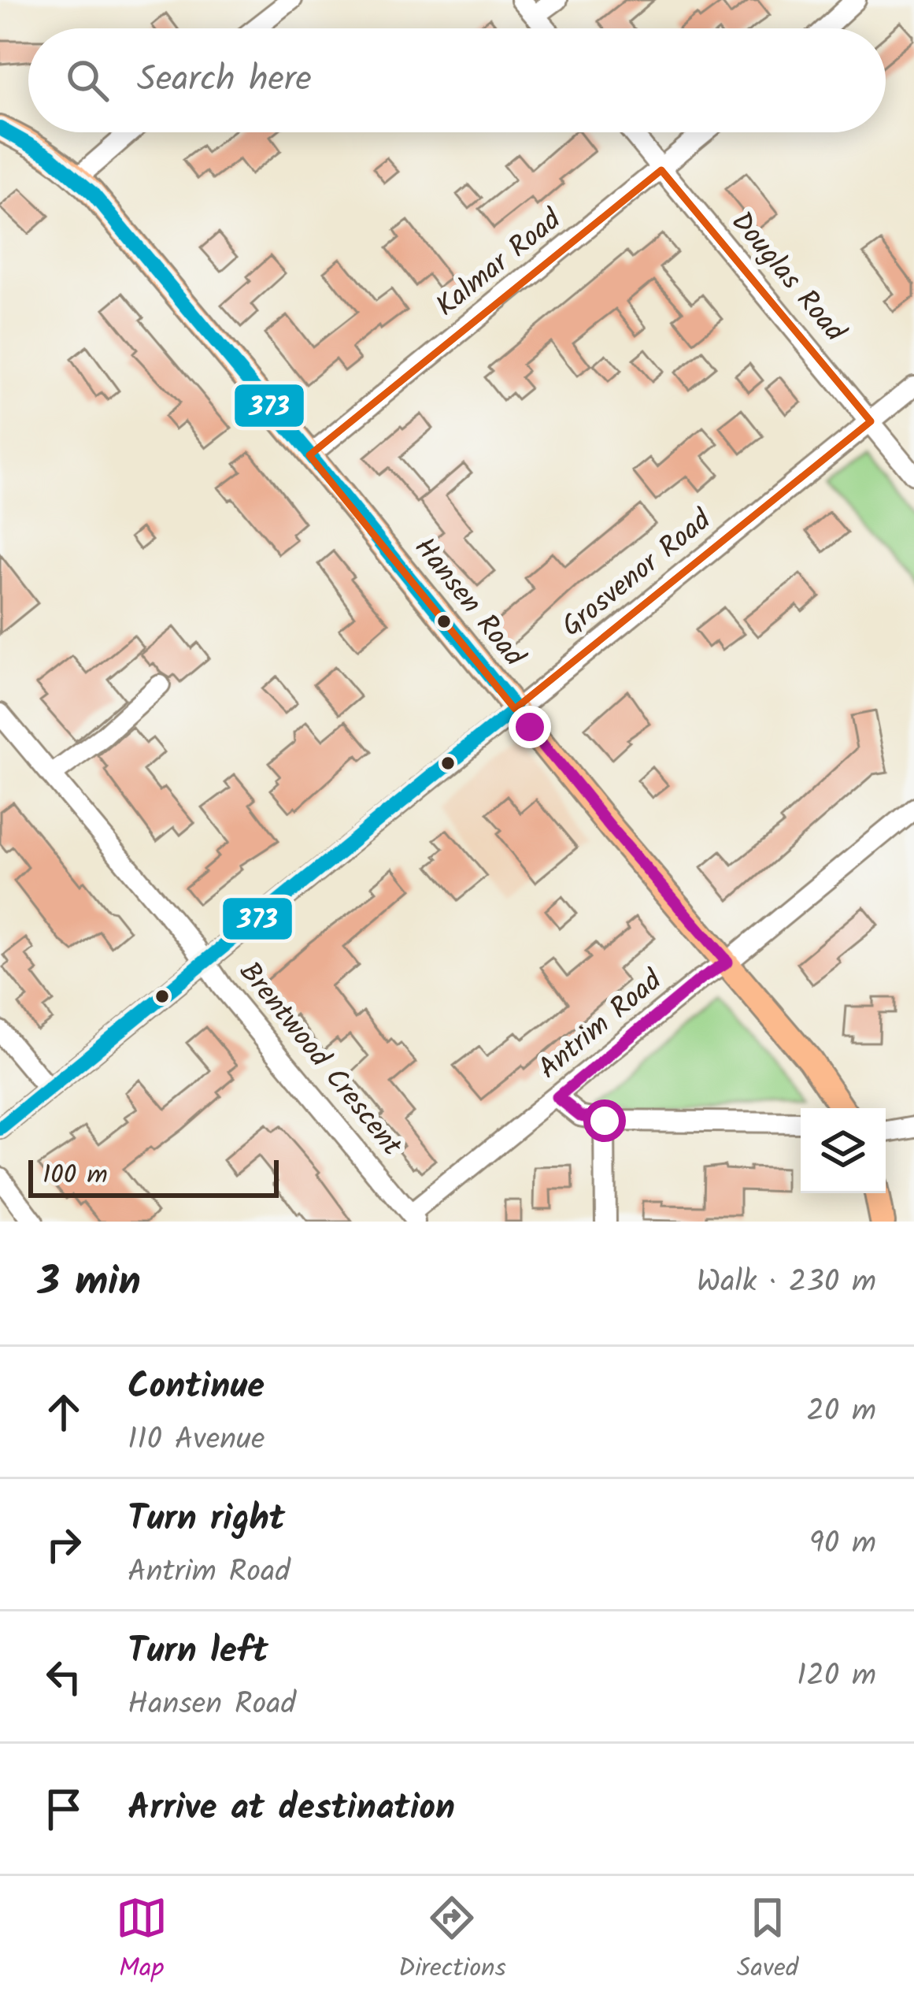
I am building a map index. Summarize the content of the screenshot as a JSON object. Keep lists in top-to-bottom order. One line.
{"streets":{"main road":["Hansen Road"],"street":["Kalmar Road","Douglas Road","Grosvenor Road","Antrim Road","Brentwood Crescent"]},"crossings":[["Kalmar Road","Douglas Road"],["Kalmar Road","Hansen Road"],["Douglas Road","Grosvenor Road"],["Grosvenor Road","Hansen Road"],["Grosvenor Road","Brentwood Crescent"],["Hansen Road","Antrim Road"],["Antrim Road","Brentwood Crescent"]],"lines":["transit line 373"],"scale_bar":"100 m","page":{"search":"Search here","scale":"100 m","heading":["3 min","Walk · 230 m"],"list":[["Continue","110 Avenue","20 m"],["Turn right","Antrim Road","90 m"],["Turn left","Hansen Road","120 m"],"Arrive at destination"],"nav":["Map","Directions","Saved"]}}
